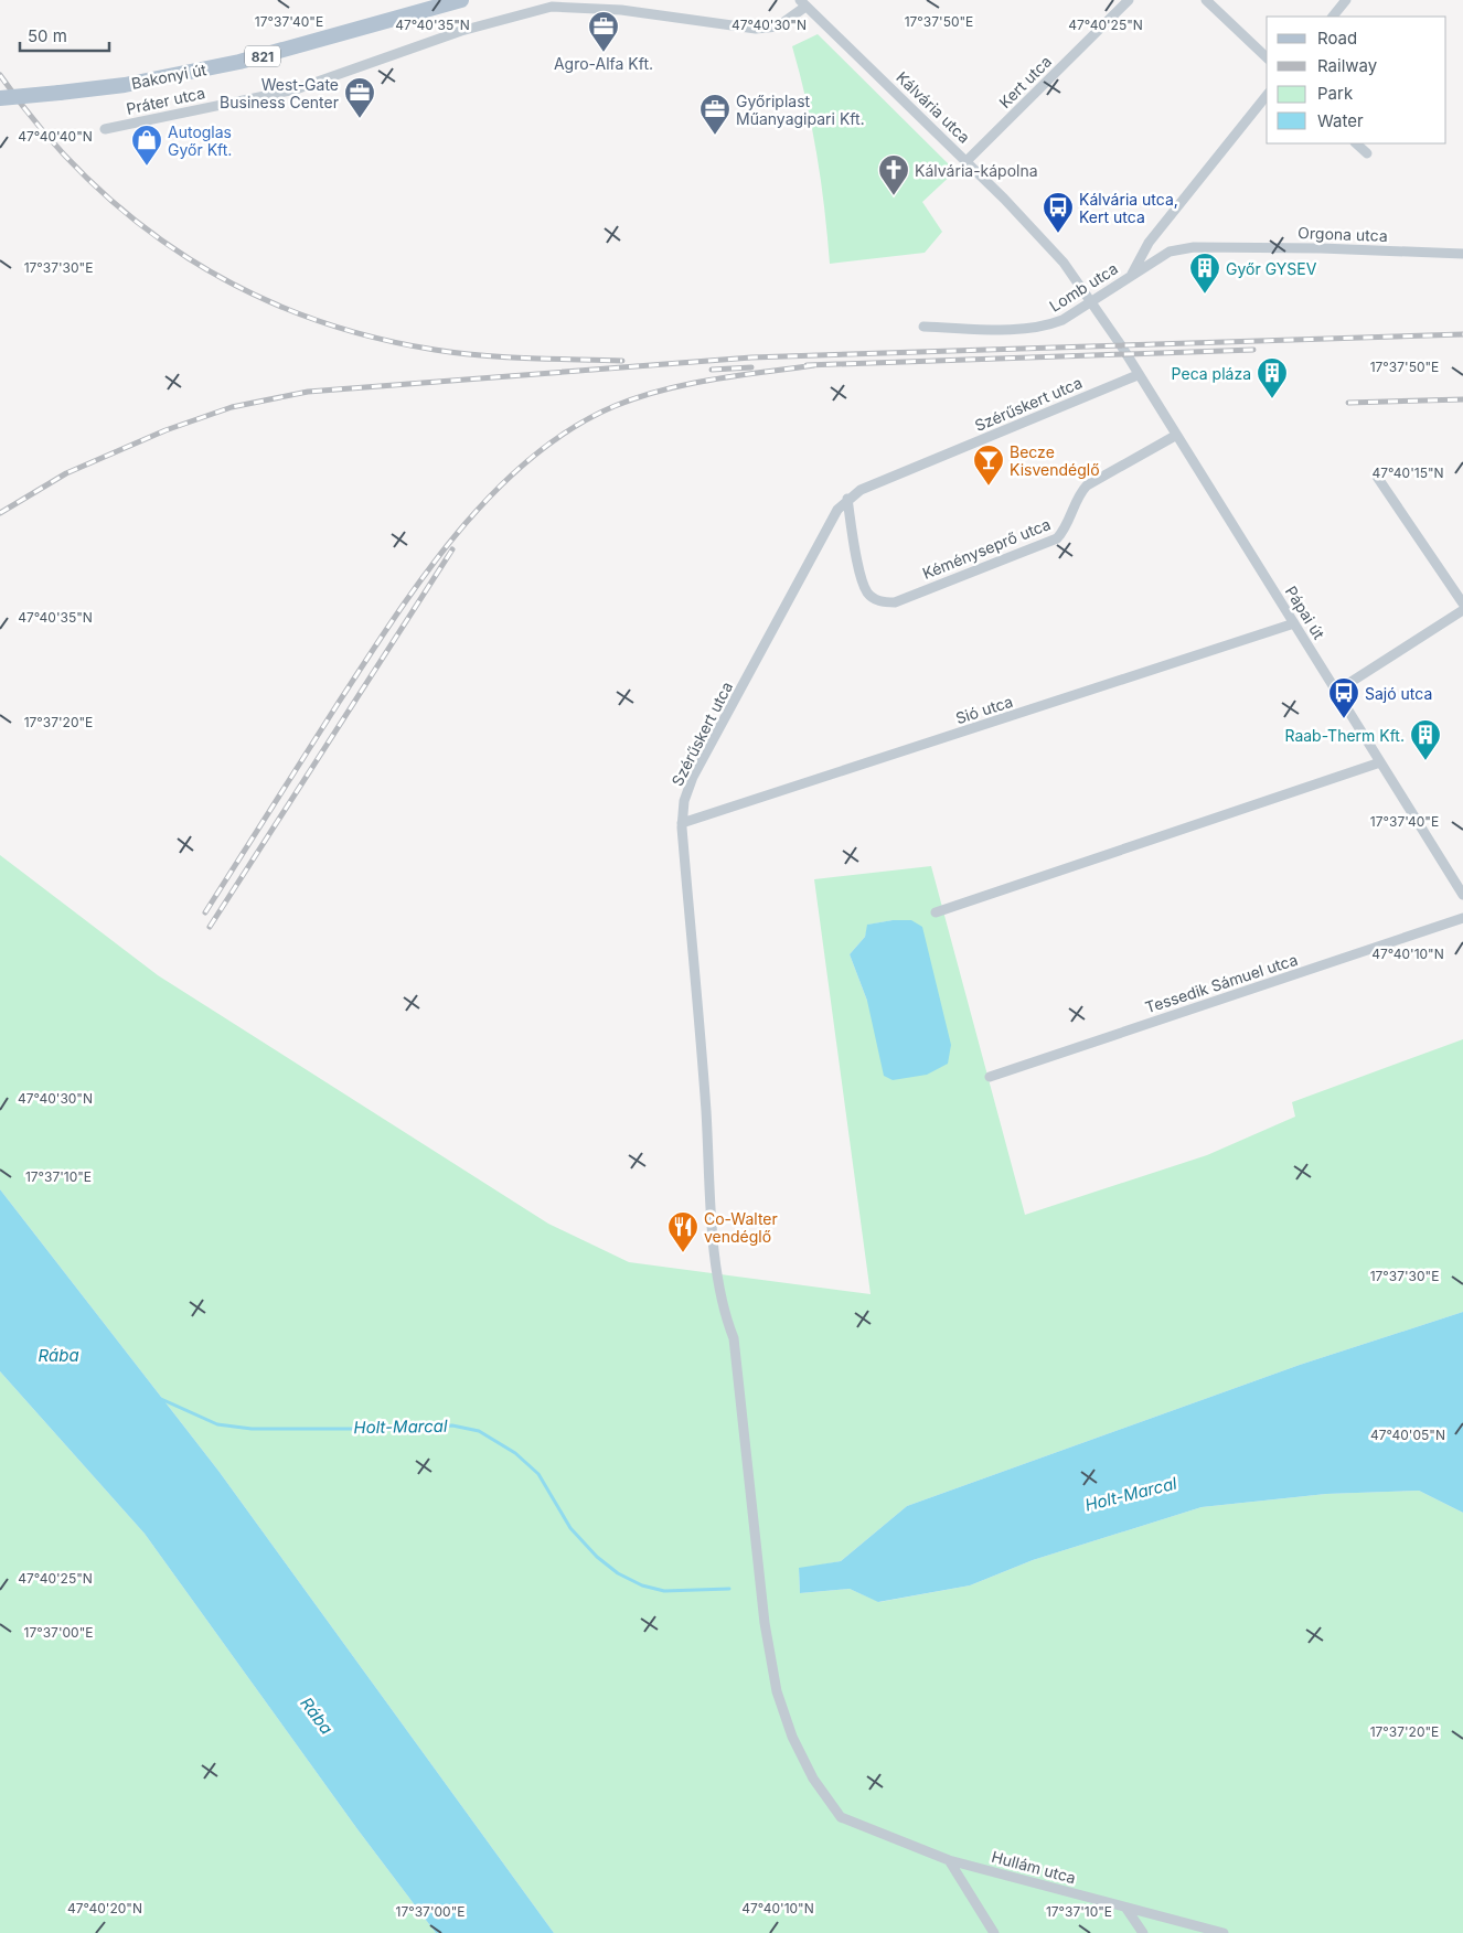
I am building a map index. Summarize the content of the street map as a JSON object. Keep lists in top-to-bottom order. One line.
{"streets":{"main road":["821","Bakonyi út"],"street":["Kert utca","Práter utca","Kálvária utca","Orgona utca","Lomb utca","Szérűskert utca","Kéményseprő utca","Pápai út","Sió utca","Tessedik Sámuel utca","Hullám utca"]},"crossings":[["Kert utca","Kálvária utca"],["Práter utca","Kálvária utca"],["Kálvária utca","Lomb utca"],["Kálvária utca","Pápai út"],["Orgona utca","Lomb utca"],["Szérűskert utca","Kéményseprő utca"],["Szérűskert utca","Pápai út"],["Szérűskert utca","Sió utca"],["Szérűskert utca","Hullám utca"],["Kéményseprő utca","Pápai út"],["Pápai út","Sió utca"]],"water":["Rába","Holt-Marcal"],"places":{"office":["Agro-Alfa Kft.","West-Gate Business Center","Győriplast Műanyagipari Kft."],"shop":["Autoglas Győr Kft."],"church":["Kálvária-kápolna"],"bus stop":["Kálvária utca, Kert utca","Sajó utca"],"building":["Győr GYSEV","Peca pláza","Raab-Therm Kft."],"bar":["Becze Kisvendéglő"],"restaurant":["Co-Walter vendéglő"]},"legend":["Road","Railway","Park","Water"],"scale_bar":"50 m","coordinates":["17°37'40\"E","17°37'50\"E","47°40'35\"N","47°40'30\"N","47°40'25\"N","47°40'40\"N","17°37'30\"E","47°40'15\"N","17°37'20\"E","47°40'10\"N","17°37'10\"E","47°40'05\"N","17°37'00\"E","47°40'20\"N"]}
